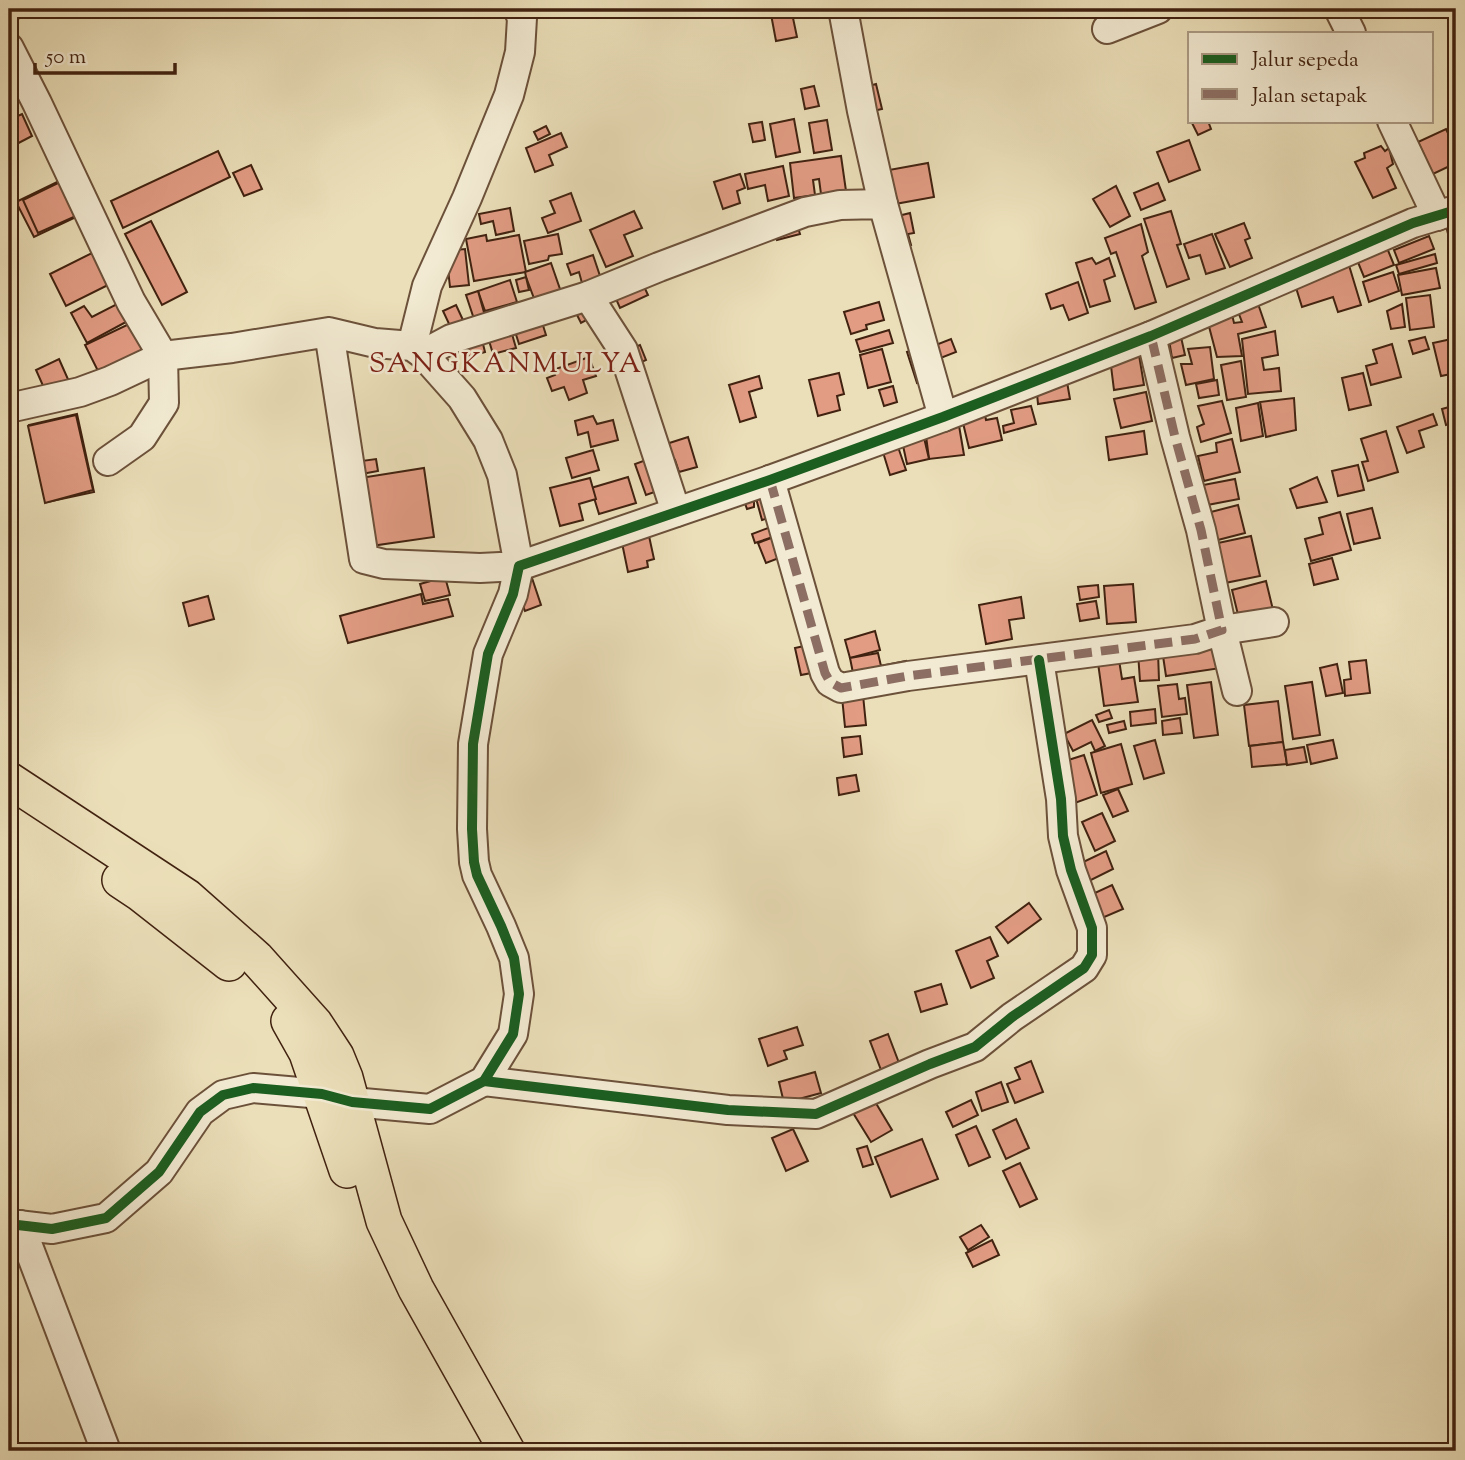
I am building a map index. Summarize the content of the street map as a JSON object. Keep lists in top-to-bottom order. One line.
{"districts":["SANGKANMULYA"],"legend":["Jalur sepeda","Jalan setapak"],"scale_bar":"50 m"}
